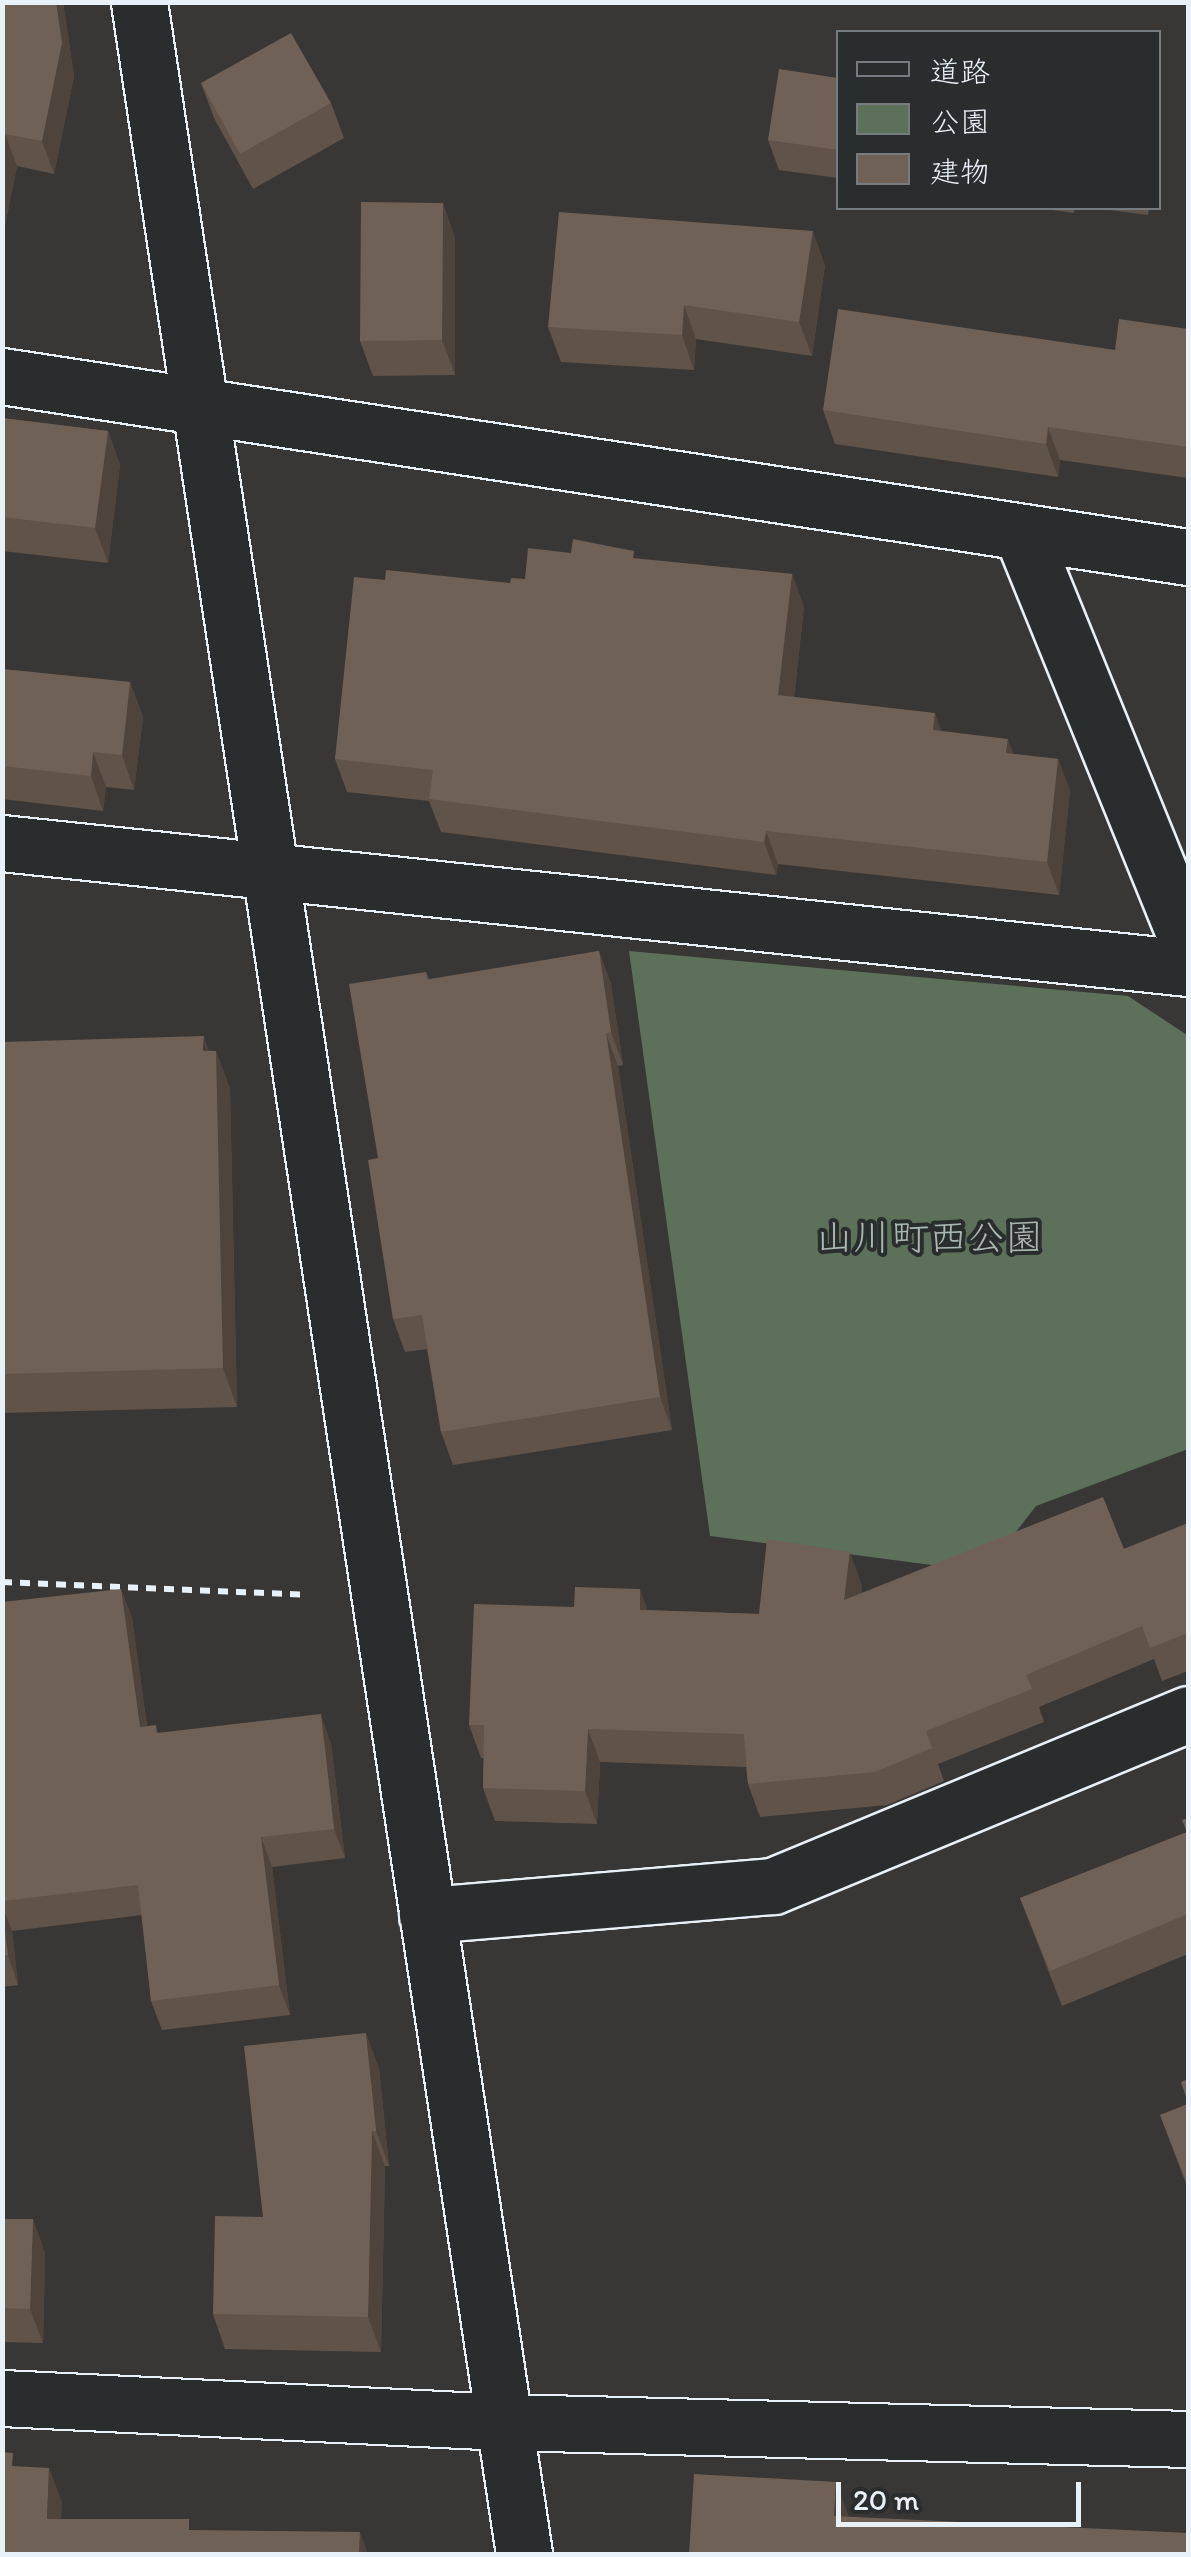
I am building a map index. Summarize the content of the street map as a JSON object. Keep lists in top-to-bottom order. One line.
{"parks":["山川町西公園"],"legend":["道路","公園","建物"],"scale_bar":"20 m"}
